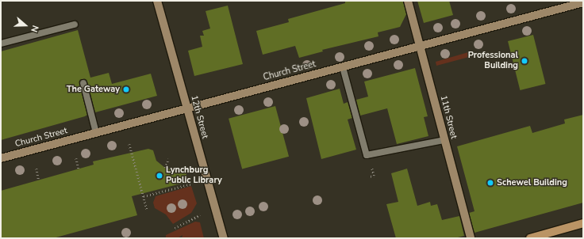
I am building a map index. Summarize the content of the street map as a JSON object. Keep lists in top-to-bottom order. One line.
{"streets":{"main road":["Church Street","12th Street","11th Street"]},"crossings":[["Church Street","12th Street"],["Church Street","11th Street"]],"places":["Professional Building","The Gateway","Lynchburg Public Library","Schewel Building"],"north":"right"}
